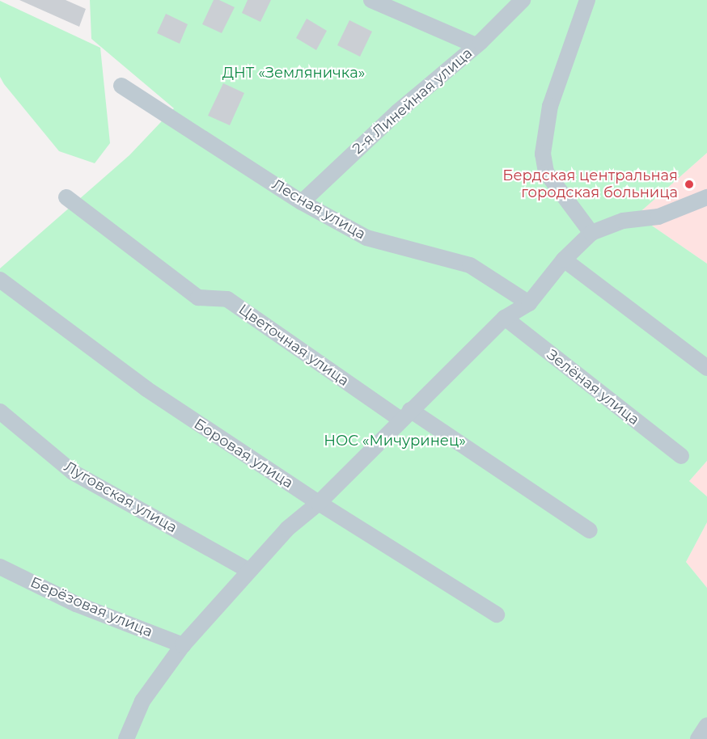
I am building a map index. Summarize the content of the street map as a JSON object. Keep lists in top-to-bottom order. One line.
{"streets":{"street":["2-я Линейная улица","Лесная улица","Цветочная улица","Зелёная улица","Боровая улица","Луговская улица","Берёзовая улица"]},"crossings":[["2-я Линейная улица","Лесная улица"]],"parks":["ДНТ «Земляничка»","НОС «Мичуринец»"],"places":["Бердская центральная городская больница"]}
